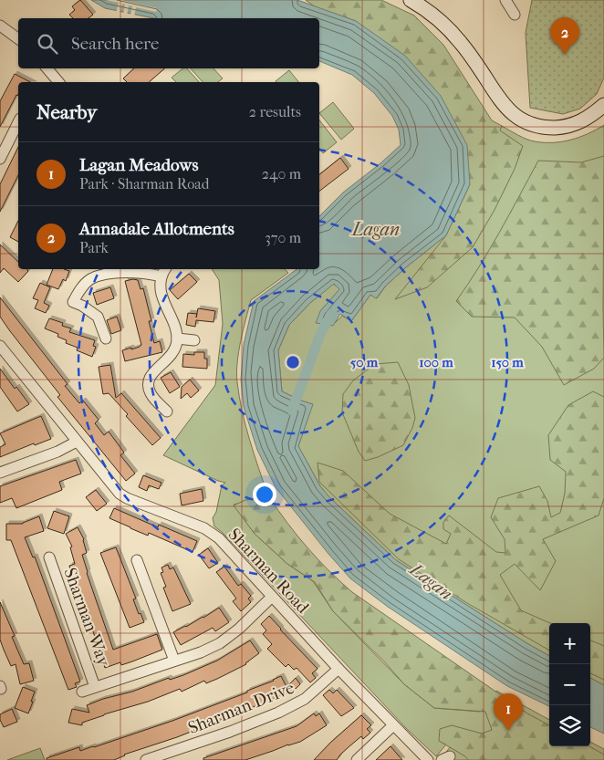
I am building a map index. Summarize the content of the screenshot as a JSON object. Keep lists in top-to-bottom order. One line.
{"streets":{"street":["Sharman Road","Sharman Way","Sharman Drive"]},"crossings":[["Sharman Road","Sharman Drive"]],"water":["Lagan"],"page":{"pins":["2","1"],"search":"Search here","heading":["Nearby","2 results"],"list":[{"mark":"1","name":"Lagan Meadows","note":"Park · Sharman Road","value":"240 m"},{"mark":"2","name":"Annadale Allotments","note":"Park","value":"370 m"}],"map_buttons":["+","−"]},"rings":["50 m","100 m","150 m"]}
